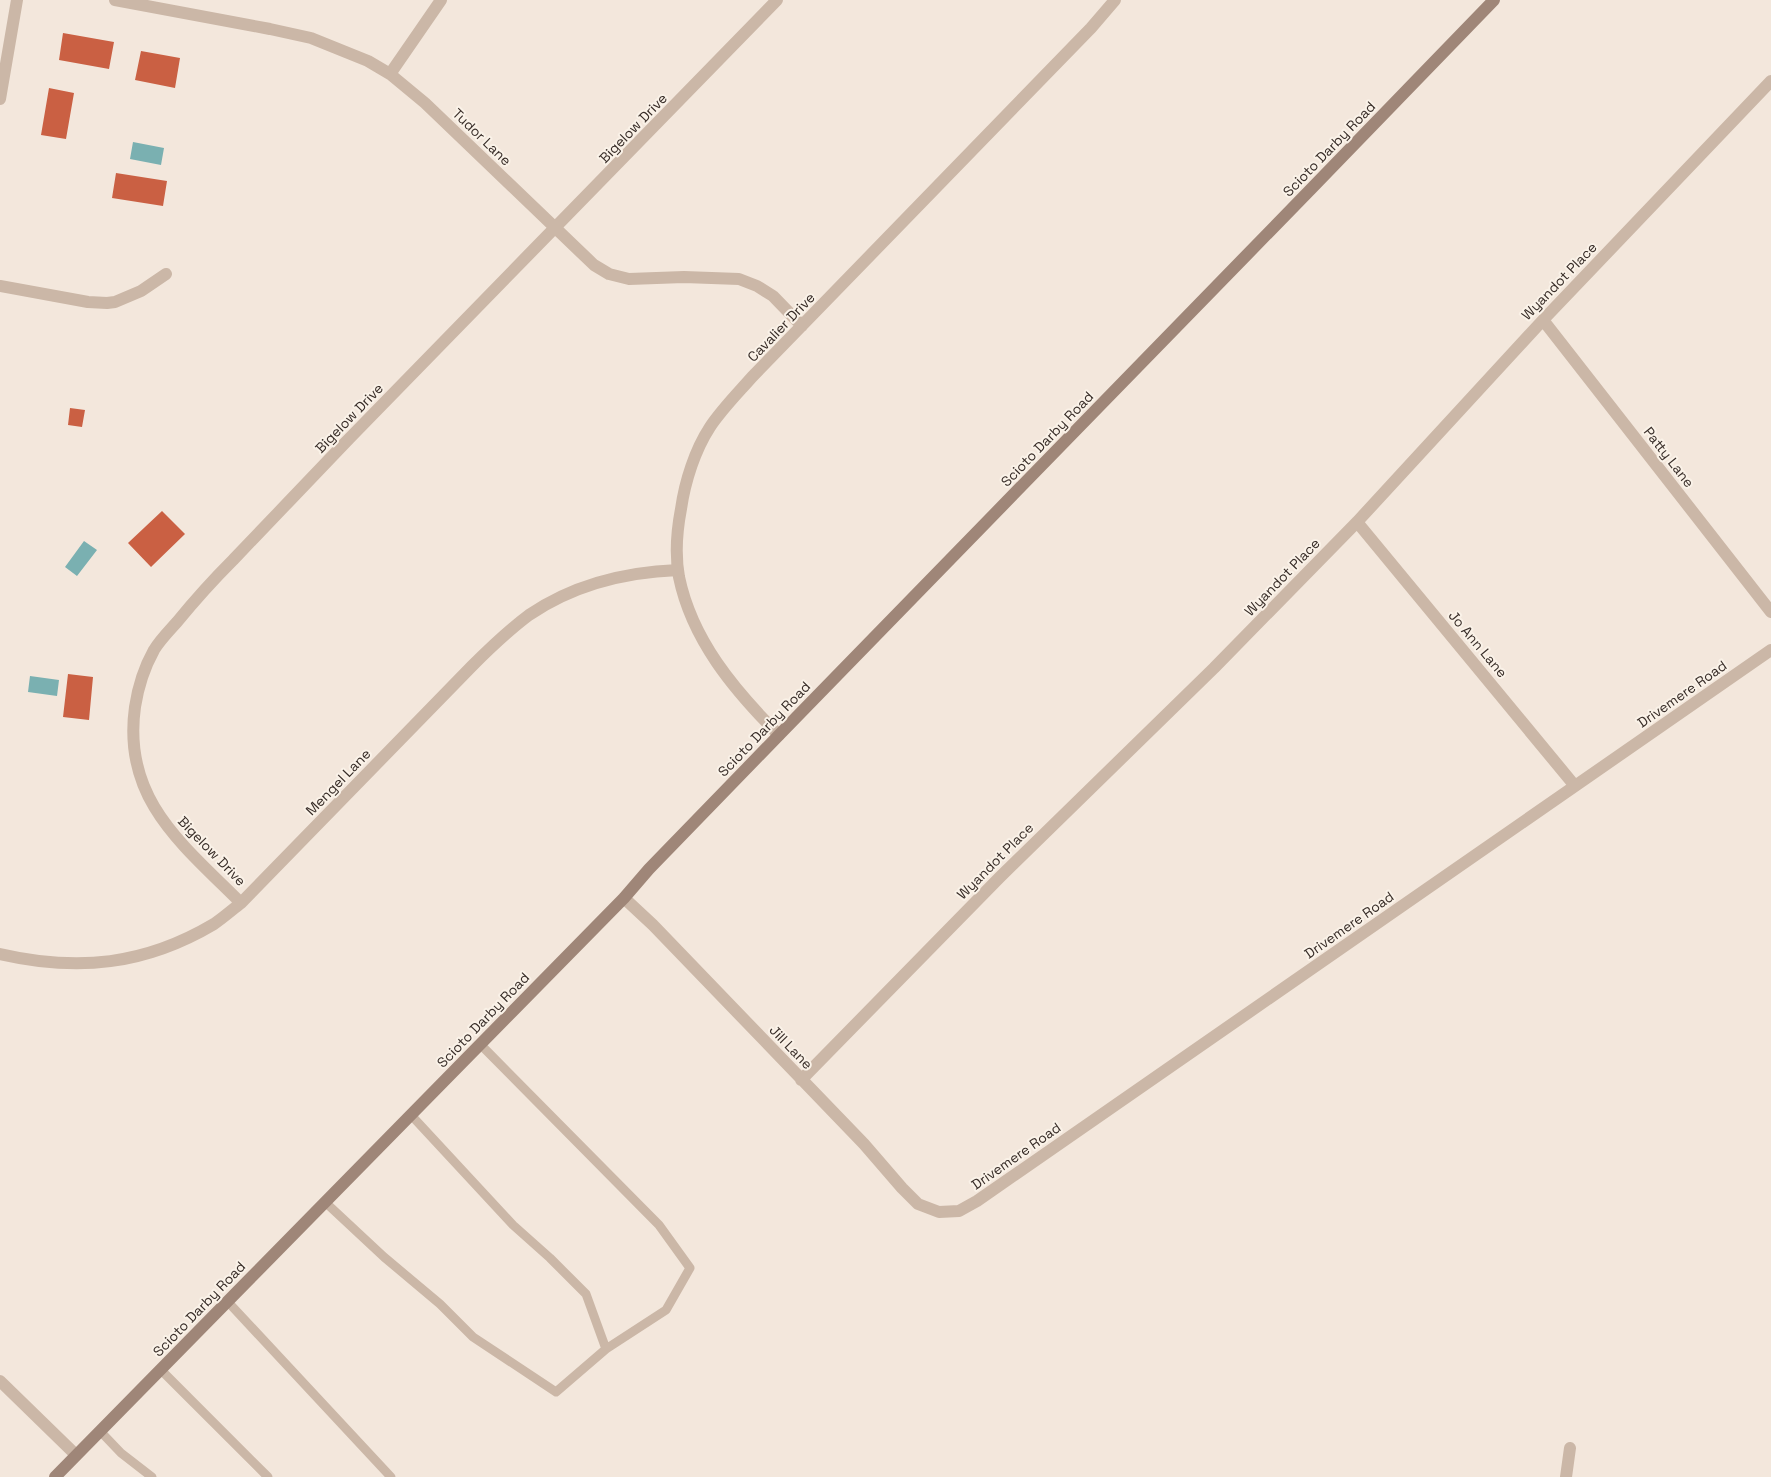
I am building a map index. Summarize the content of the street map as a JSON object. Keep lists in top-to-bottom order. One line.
{"streets":{"main road":["Scioto Darby Road"],"street":["Bigelow Drive","Tudor Lane","Wyandot Place","Cavalier Drive","Patty Lane","Jo Ann Lane","Drivemere Road","Mengel Lane","Jill Lane"]},"crossings":[["Bigelow Drive","Tudor Lane"],["Bigelow Drive","Mengel Lane"],["Tudor Lane","Cavalier Drive"],["Scioto Darby Road","Cavalier Drive"],["Scioto Darby Road","Jill Lane"],["Wyandot Place","Patty Lane"],["Wyandot Place","Jo Ann Lane"],["Wyandot Place","Jill Lane"],["Cavalier Drive","Mengel Lane"],["Jo Ann Lane","Drivemere Road"],["Drivemere Road","Jill Lane"]]}
